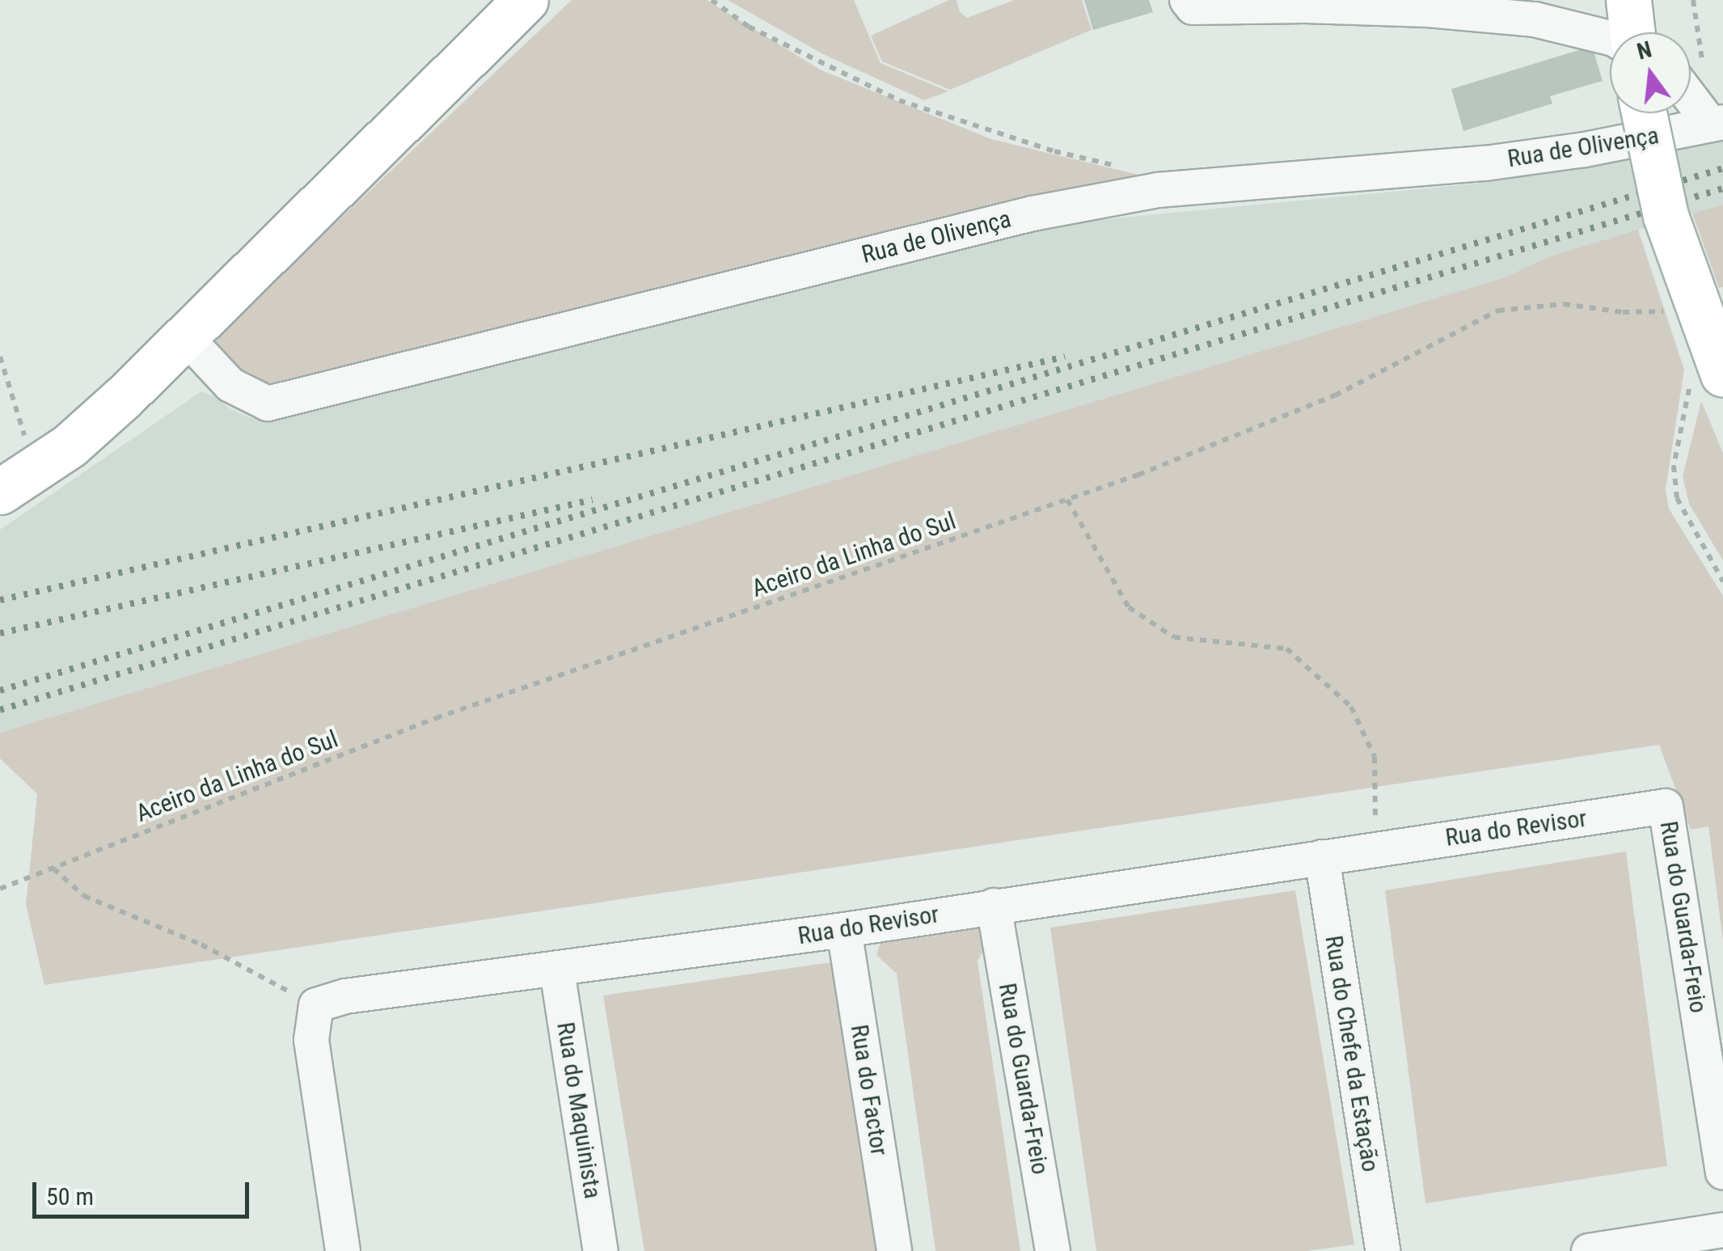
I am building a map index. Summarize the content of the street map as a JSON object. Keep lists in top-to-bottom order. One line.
{"streets":{"street":["Rua de Olivença","Rua do Revisor","Rua do Guarda-Freio","Rua do Chefe da Estação","Rua do Factor","Rua do Maquinista"],"path":["Aceiro da Linha do Sul"]},"crossings":[["Rua do Revisor","Rua do Guarda-Freio"],["Rua do Revisor","Rua do Chefe da Estação"],["Rua do Revisor","Rua do Factor"],["Rua do Revisor","Rua do Maquinista"]],"scale_bar":"50 m","north":"top"}
